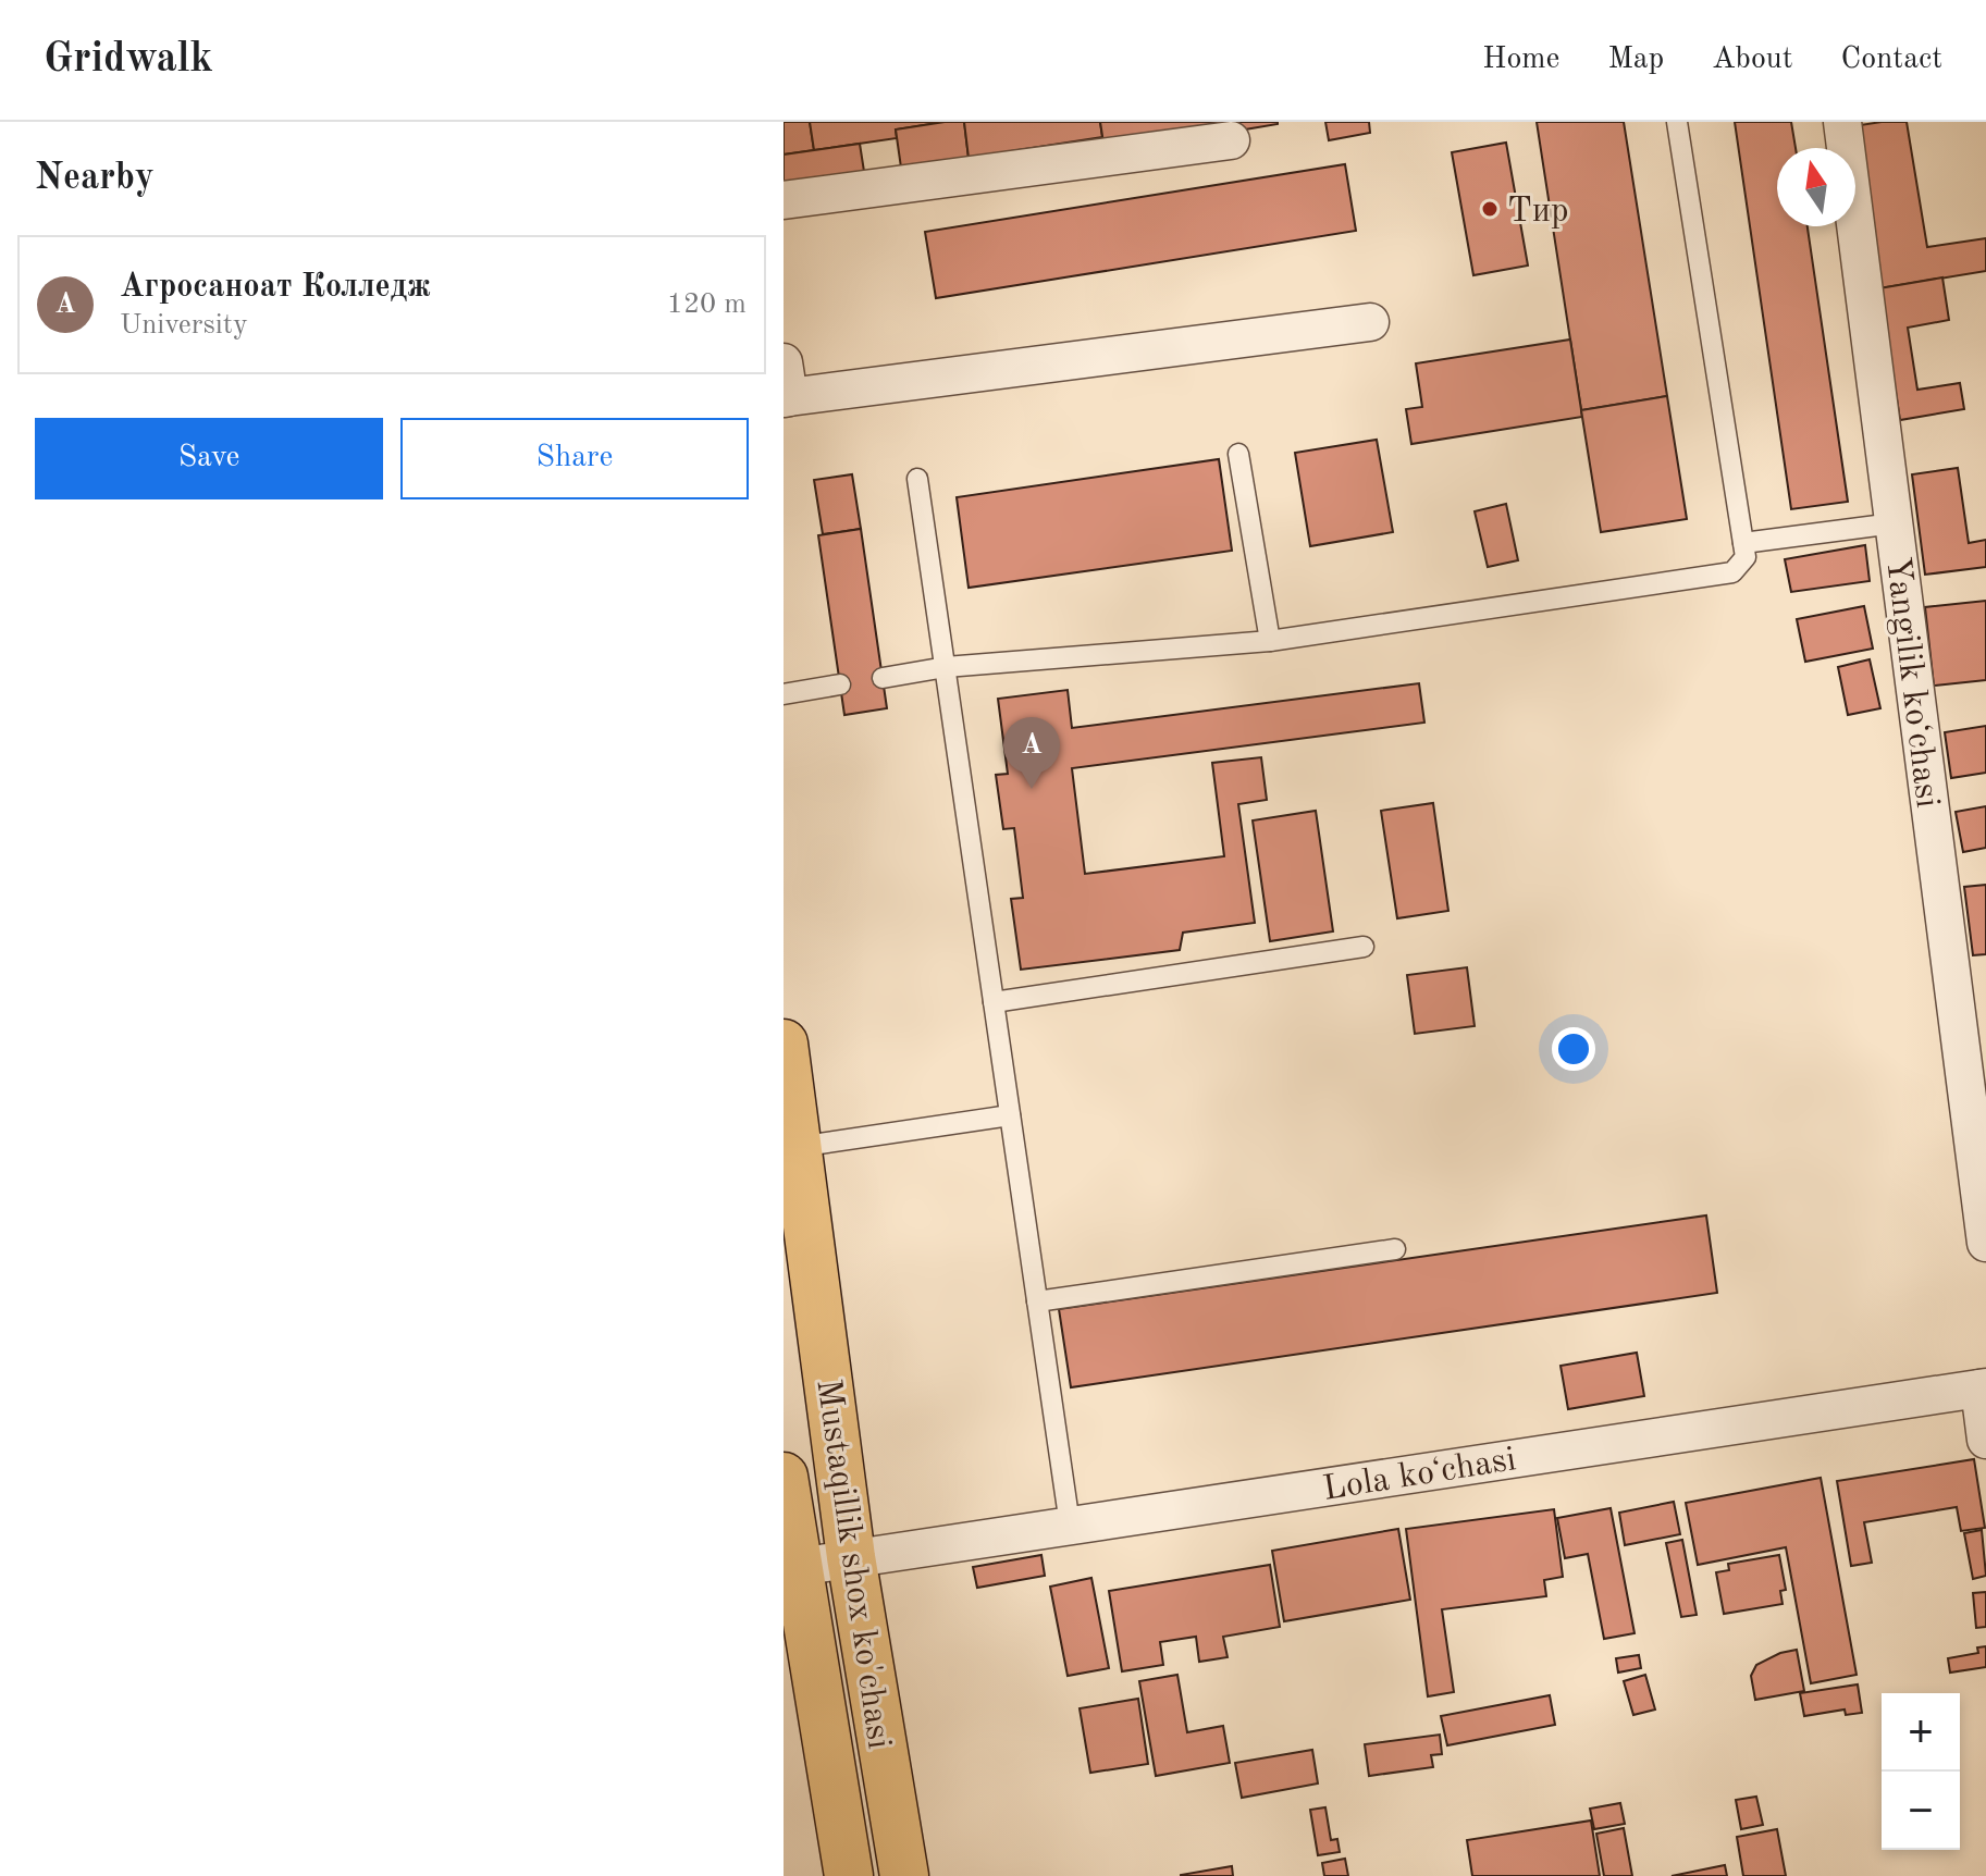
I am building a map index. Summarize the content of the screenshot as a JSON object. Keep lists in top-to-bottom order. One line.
{"streets":{"main road":["Mustaqillik shox ko'chasi"],"street":["Yangilik koʻchasi","Lola koʻchasi"]},"crossings":[["Lola koʻchasi","Mustaqillik shox ko'chasi"]],"places":["Тир"],"north":"top","page":{"header":"Gridwalk","nav":["Home","Map","About","Contact"],"heading":"Nearby","list":[{"mark":"A","name":"Агросаноат Колледж","note":"University","value":"120 m"}],"buttons":["Save","Share"],"pins":"A","map_buttons":["+","−"]}}
